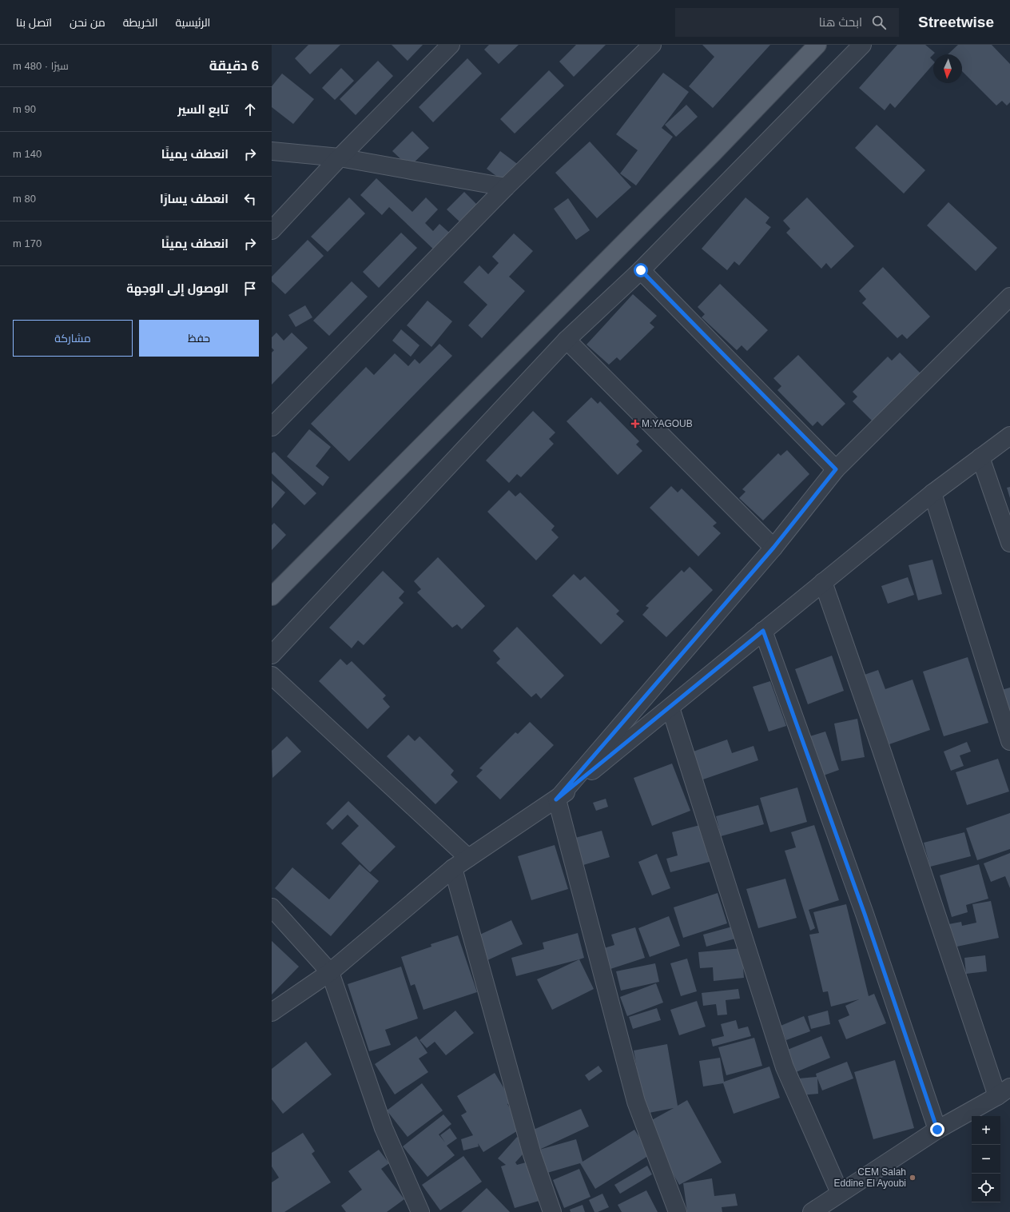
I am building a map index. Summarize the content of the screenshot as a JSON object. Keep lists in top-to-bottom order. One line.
{"places":{"health":["M.YAGOUB"],"other":["CEM Salah Eddine El Ayoubi"]},"north":"bottom","page":{"header":"Streetwise","search":"ابحث هنا","nav":["الرئيسية","الخريطة","من نحن","اتصل بنا"],"heading":["6 دقيقة","سيرًا · 480 m"],"list":[["تابع السير","90 m"],["انعطف يمينًا","140 m"],["انعطف يسارًا","80 m"],["انعطف يمينًا","170 m"],"الوصول إلى الوجهة"],"buttons":["حفظ","مشاركة"],"map_buttons":["+","−"]}}
